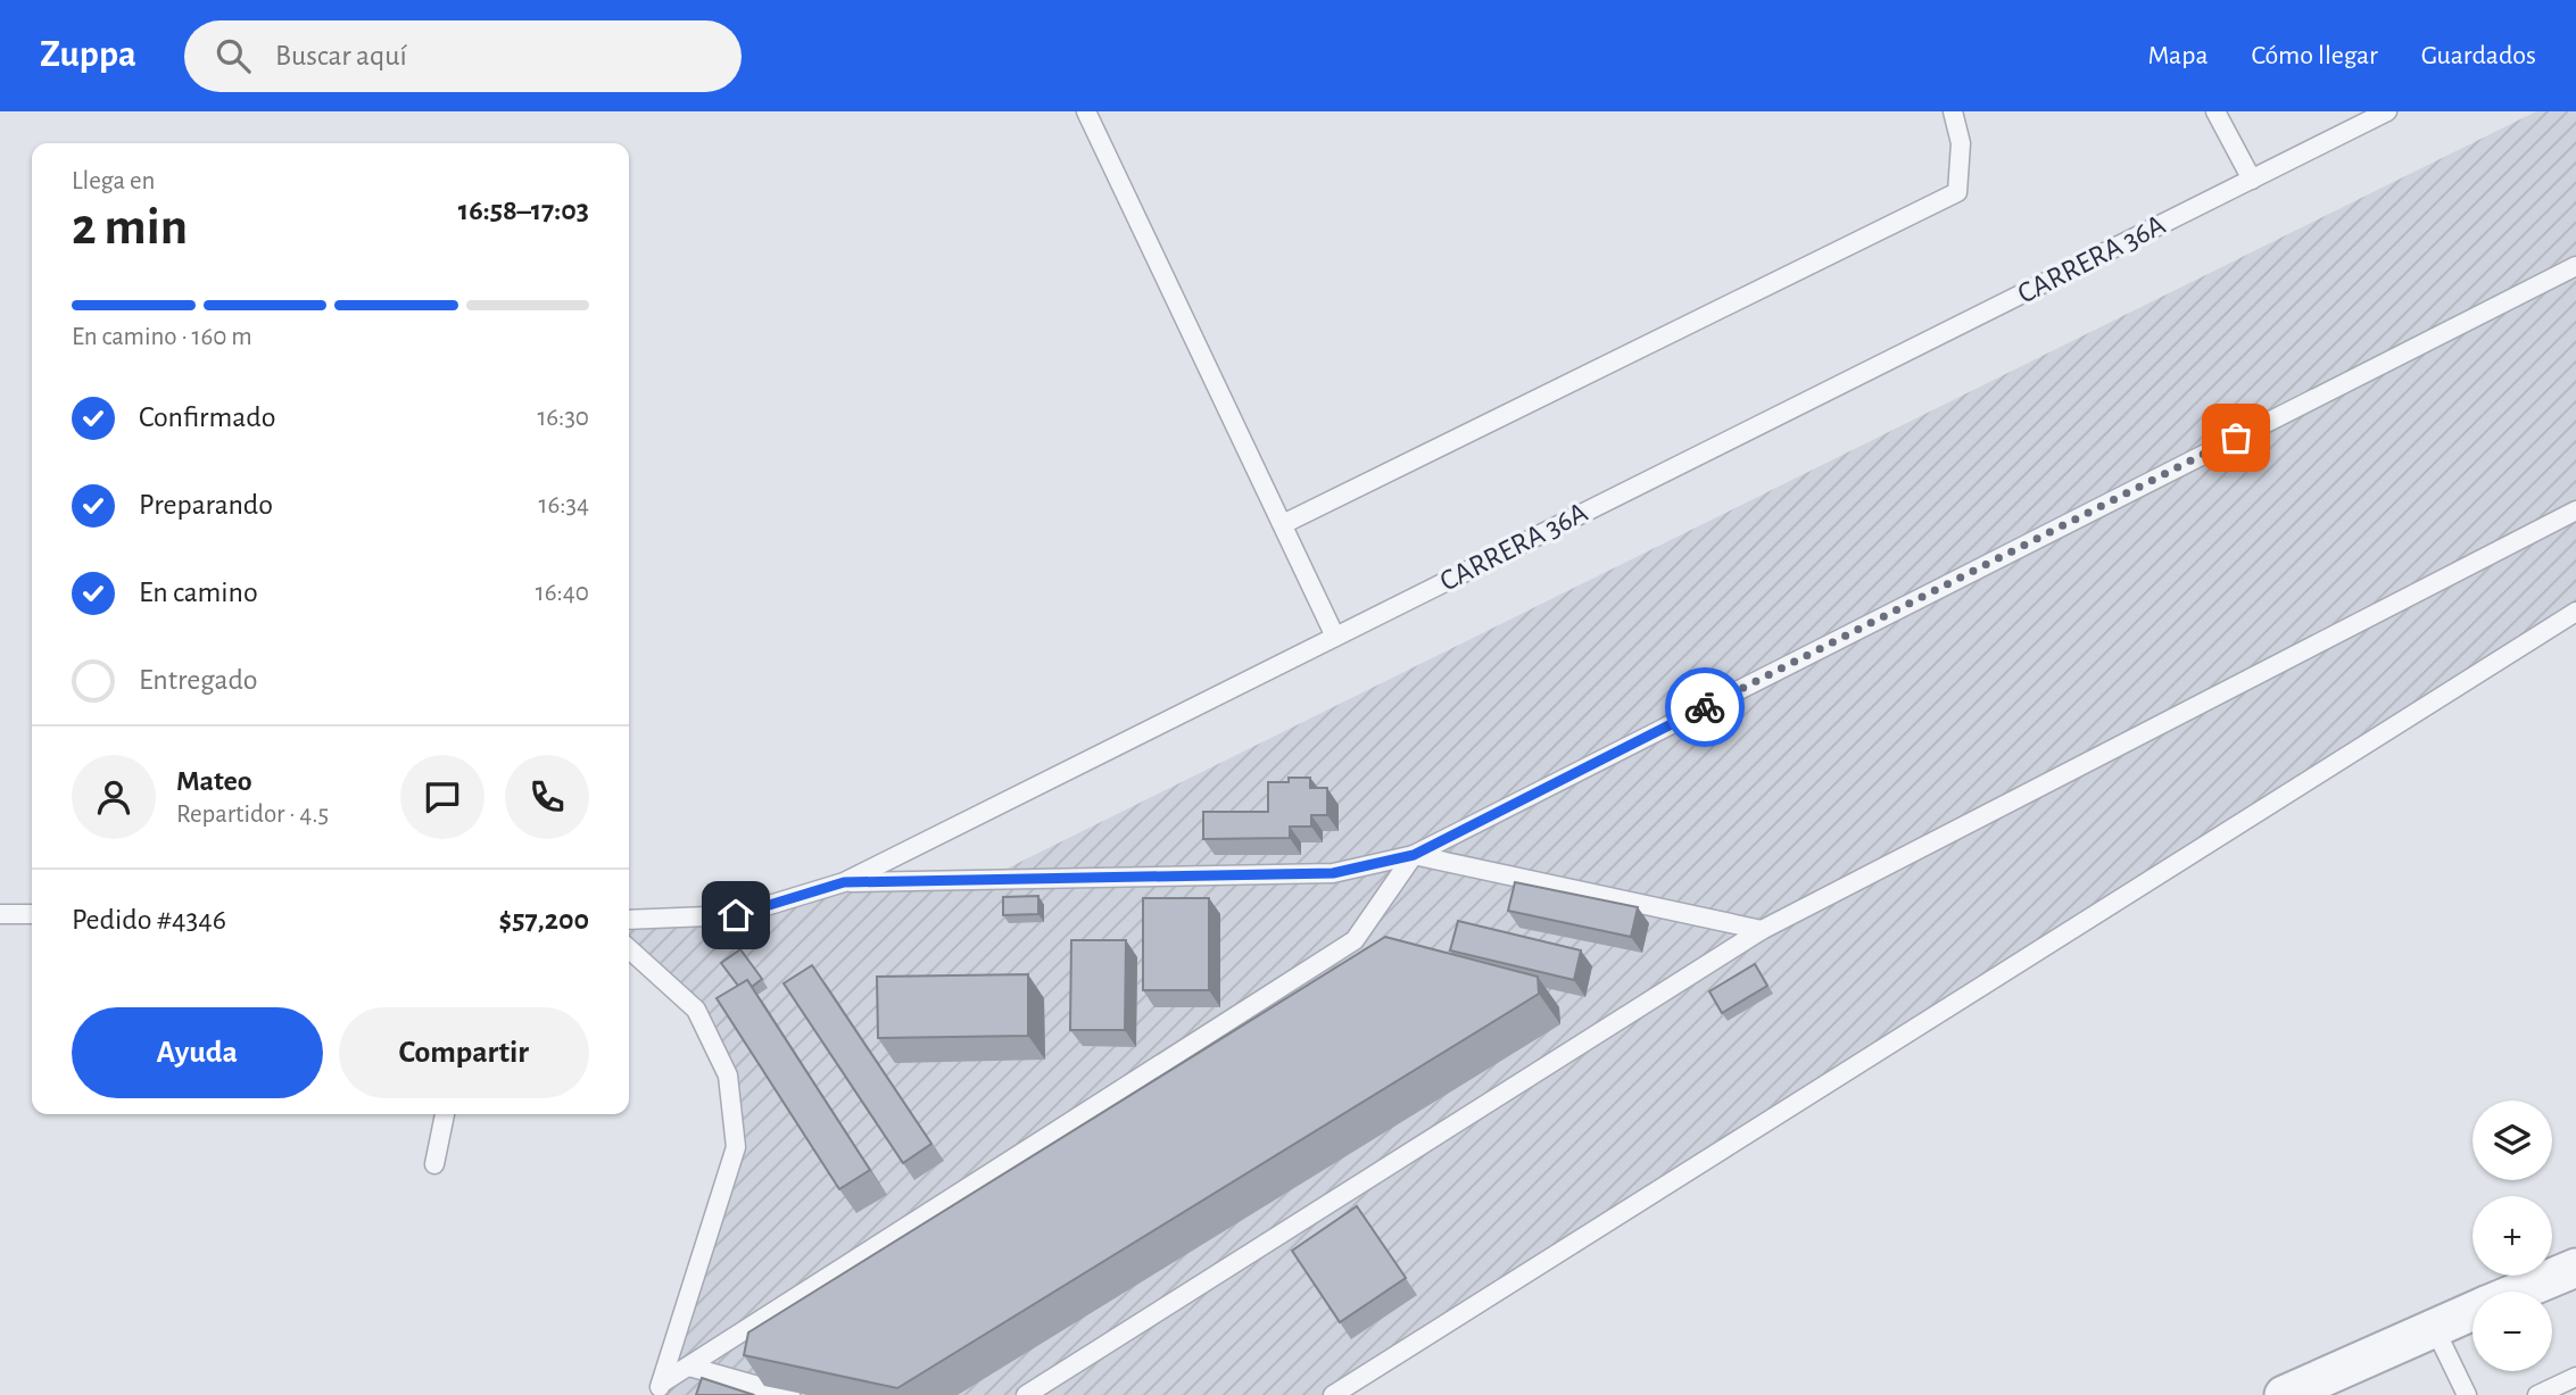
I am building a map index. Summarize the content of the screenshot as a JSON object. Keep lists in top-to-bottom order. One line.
{"streets":{"lane":["CARRERA 36A"]},"page":{"header":"Zuppa","search":"Buscar aquí","nav":["Mapa","Cómo llegar","Guardados"],"heading":["2 min","Llega en","16:58–17:03"],"panel":["Mateo","Repartidor · 4.5","Pedido #4346","$57,200"],"bar":"En camino · 160 m","list":[["Confirmado","16:30"],["Preparando","16:34"],["En camino","16:40"],"Entregado"],"buttons":["Ayuda","Compartir"],"map_buttons":["+","−"]}}
